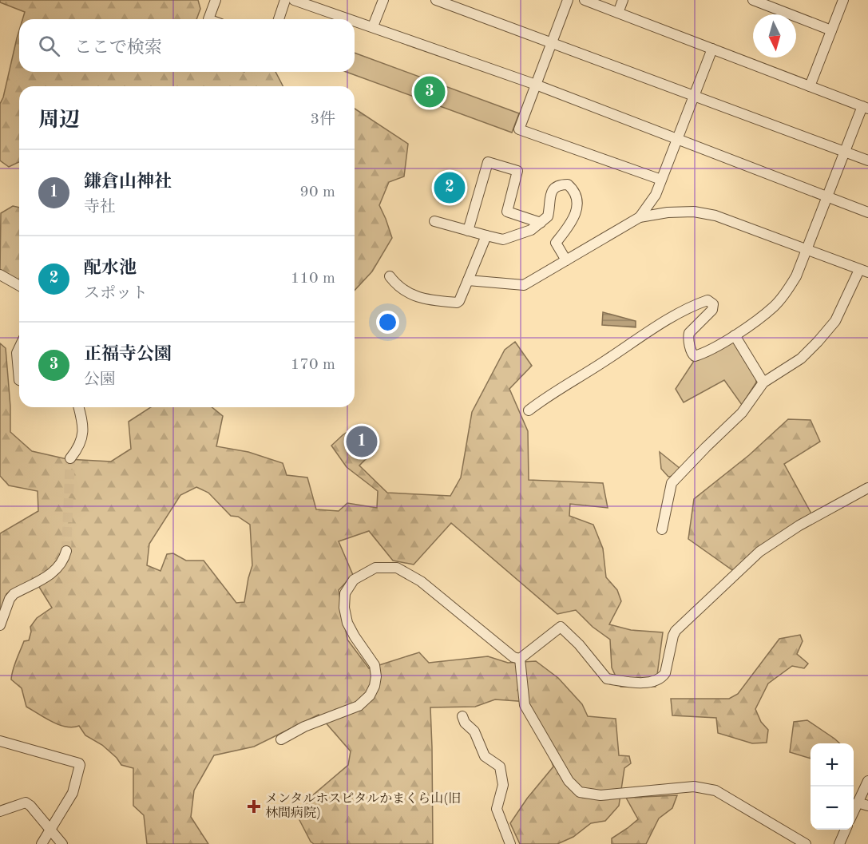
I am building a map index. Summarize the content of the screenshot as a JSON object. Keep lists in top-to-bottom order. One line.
{"places":{"health":["メンタルホスピタルかまくら山(旧 林間病院)"]},"north":"bottom","page":{"search":"ここで検索","pins":["3","2","1"],"heading":["周辺","3件"],"list":[{"mark":"1","name":"鎌倉山神社","note":"寺社","value":"90 m"},{"mark":"2","name":"配水池","note":"スポット","value":"110 m"},{"mark":"3","name":"正福寺公園","note":"公園","value":"170 m"}],"map_buttons":["+","−"]}}
